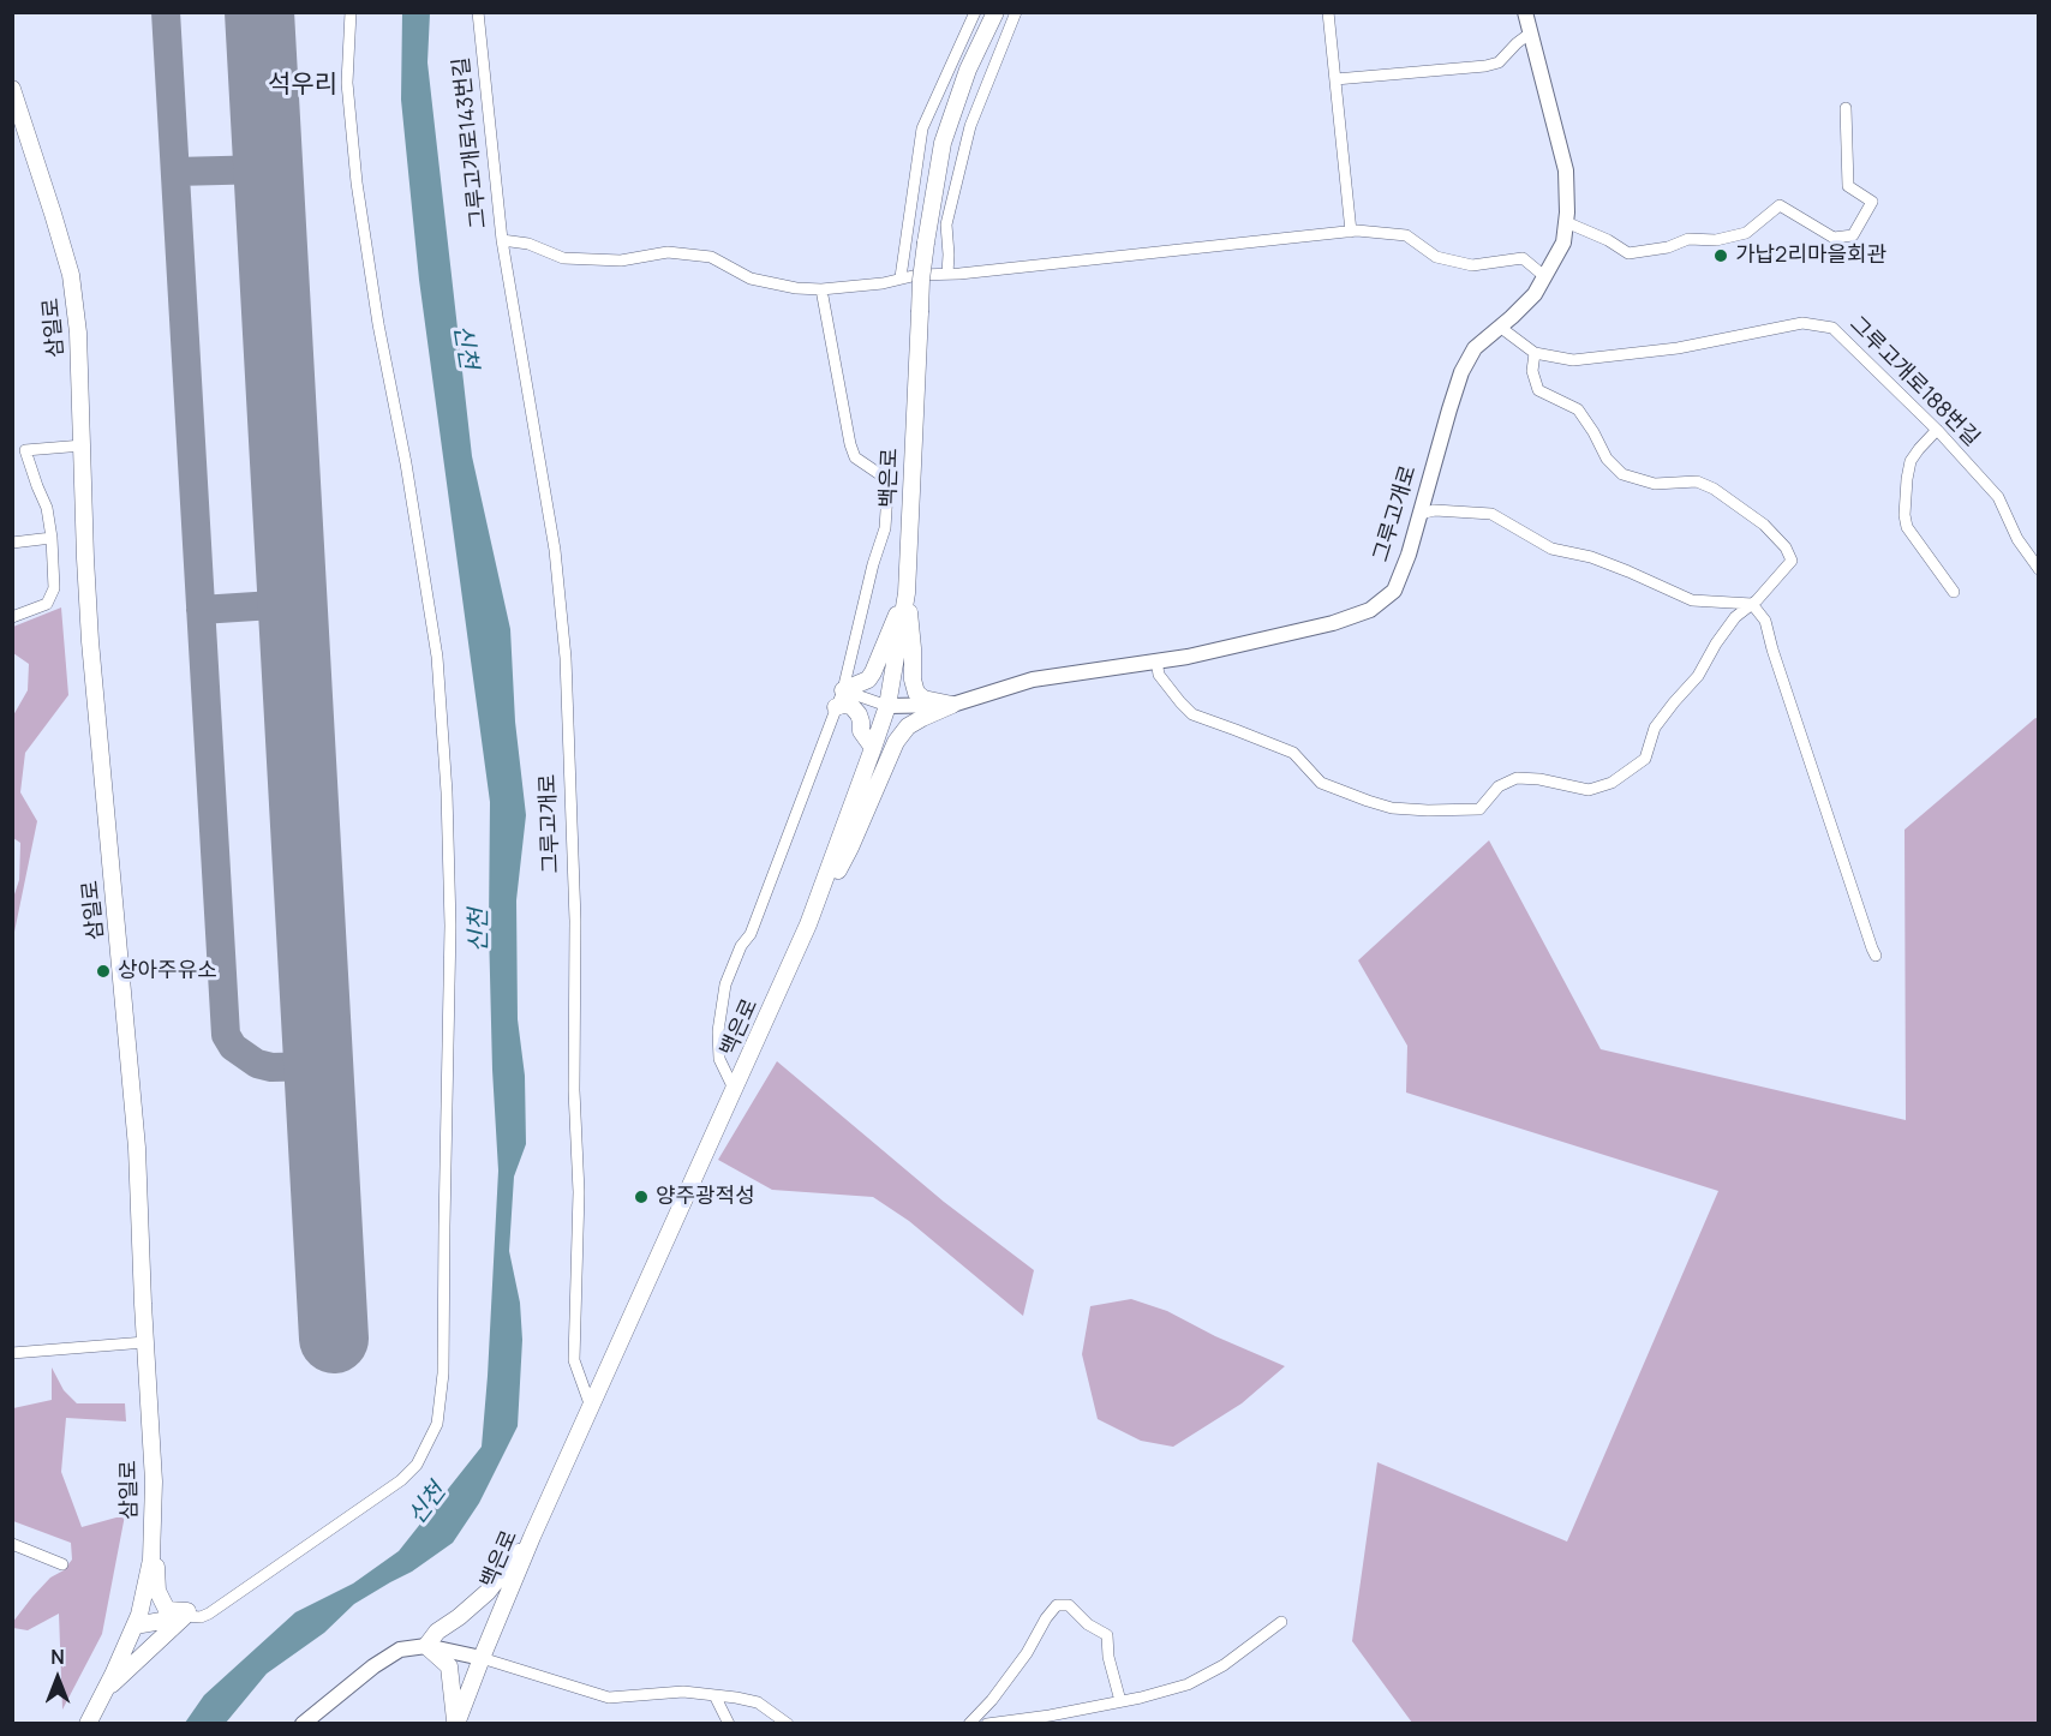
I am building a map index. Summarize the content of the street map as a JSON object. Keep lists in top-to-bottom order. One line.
{"streets":{"main road":["삼일로","백은로"],"street":["그루고개로143번길","그루고개로188번길","그루고개로"]},"crossings":[["그루고개로143번길","그루고개로"],["그루고개로188번길","그루고개로"],["백은로","그루고개로"]],"districts":["석우리"],"water":["신천"],"places":["가납2리마을회관","상아주유소","양주광적성"],"north":"top"}
